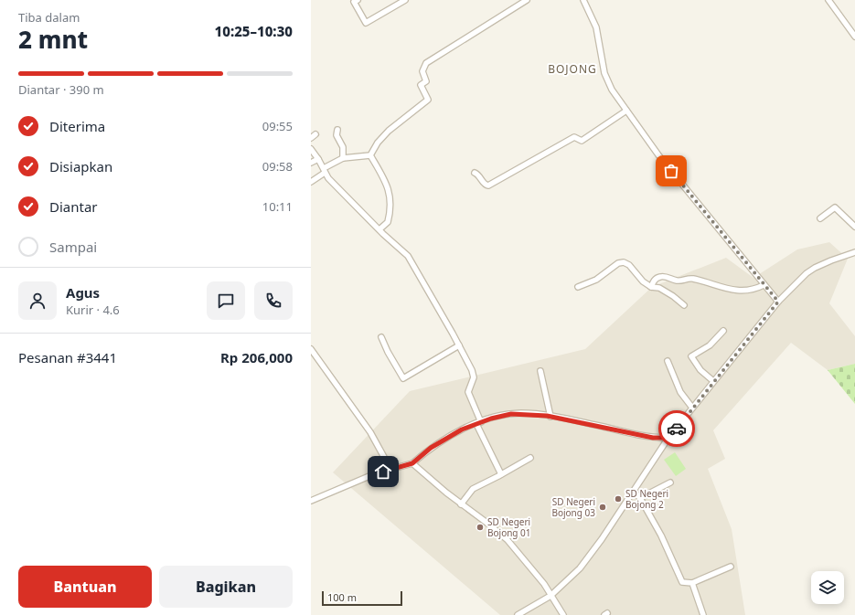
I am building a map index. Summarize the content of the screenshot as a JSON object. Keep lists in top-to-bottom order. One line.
{"districts":["BOJONG"],"places":["SD Negeri Bojong 2","SD Negeri Bojong 03","SD Negeri Bojong 01"],"scale_bar":"100 m","page":{"heading":["2 mnt","Tiba dalam","10:25–10:30"],"panel":["Agus","Kurir · 4.6","Pesanan #3441","Rp 206,000"],"bar":"Diantar · 390 m","list":[["Diterima","09:55"],["Disiapkan","09:58"],["Diantar","10:11"],"Sampai"],"buttons":["Bantuan","Bagikan"],"scale":"100 m"}}
